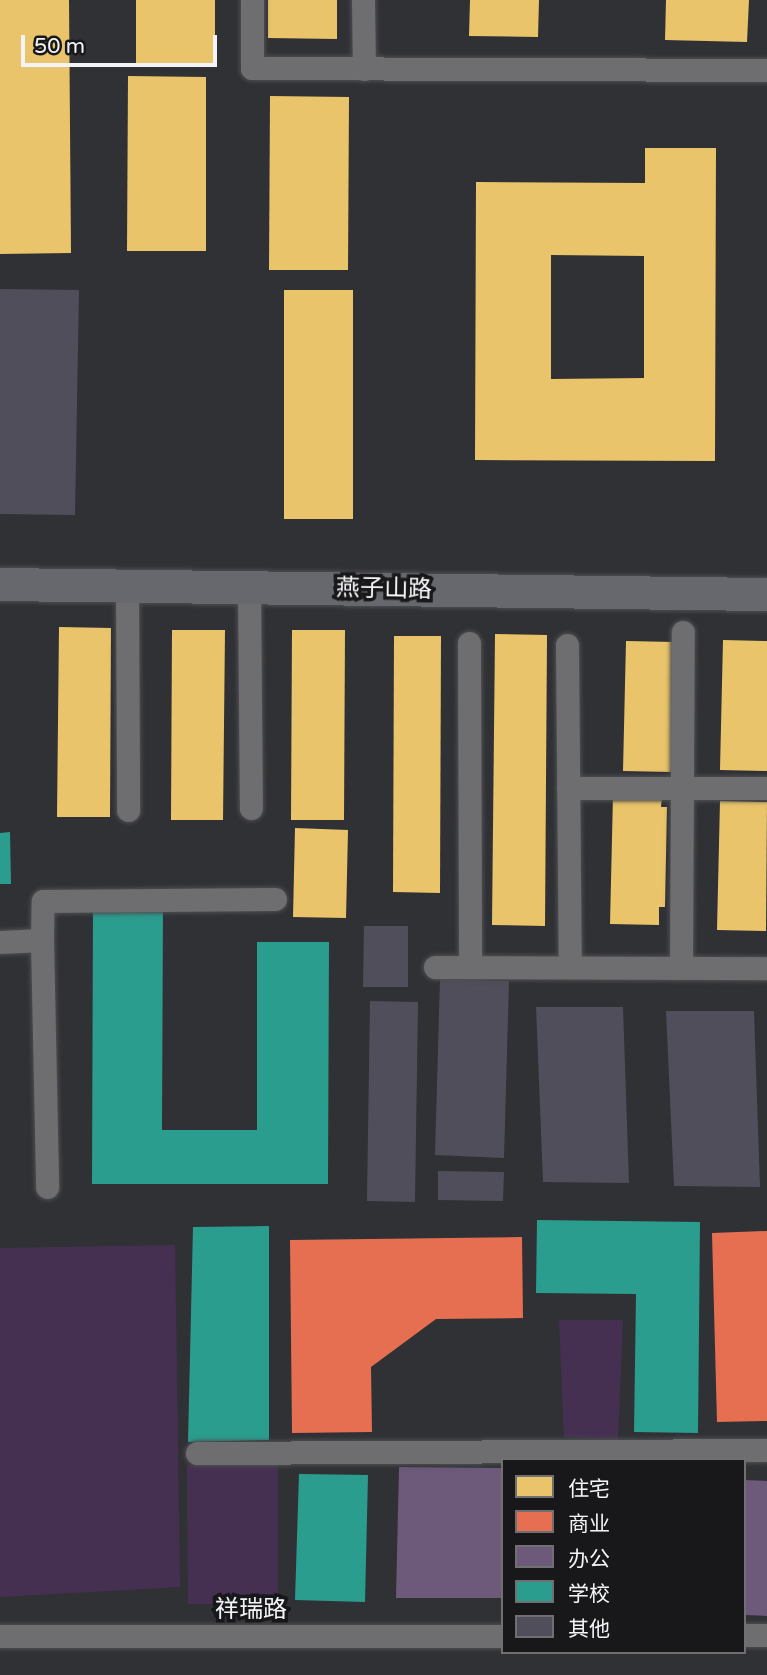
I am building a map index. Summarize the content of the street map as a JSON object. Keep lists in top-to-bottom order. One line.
{"streets":{"street":["燕子山路","祥瑞路"]},"legend":["住宅","商业","办公","学校","其他"],"scale_bar":"50 m"}
